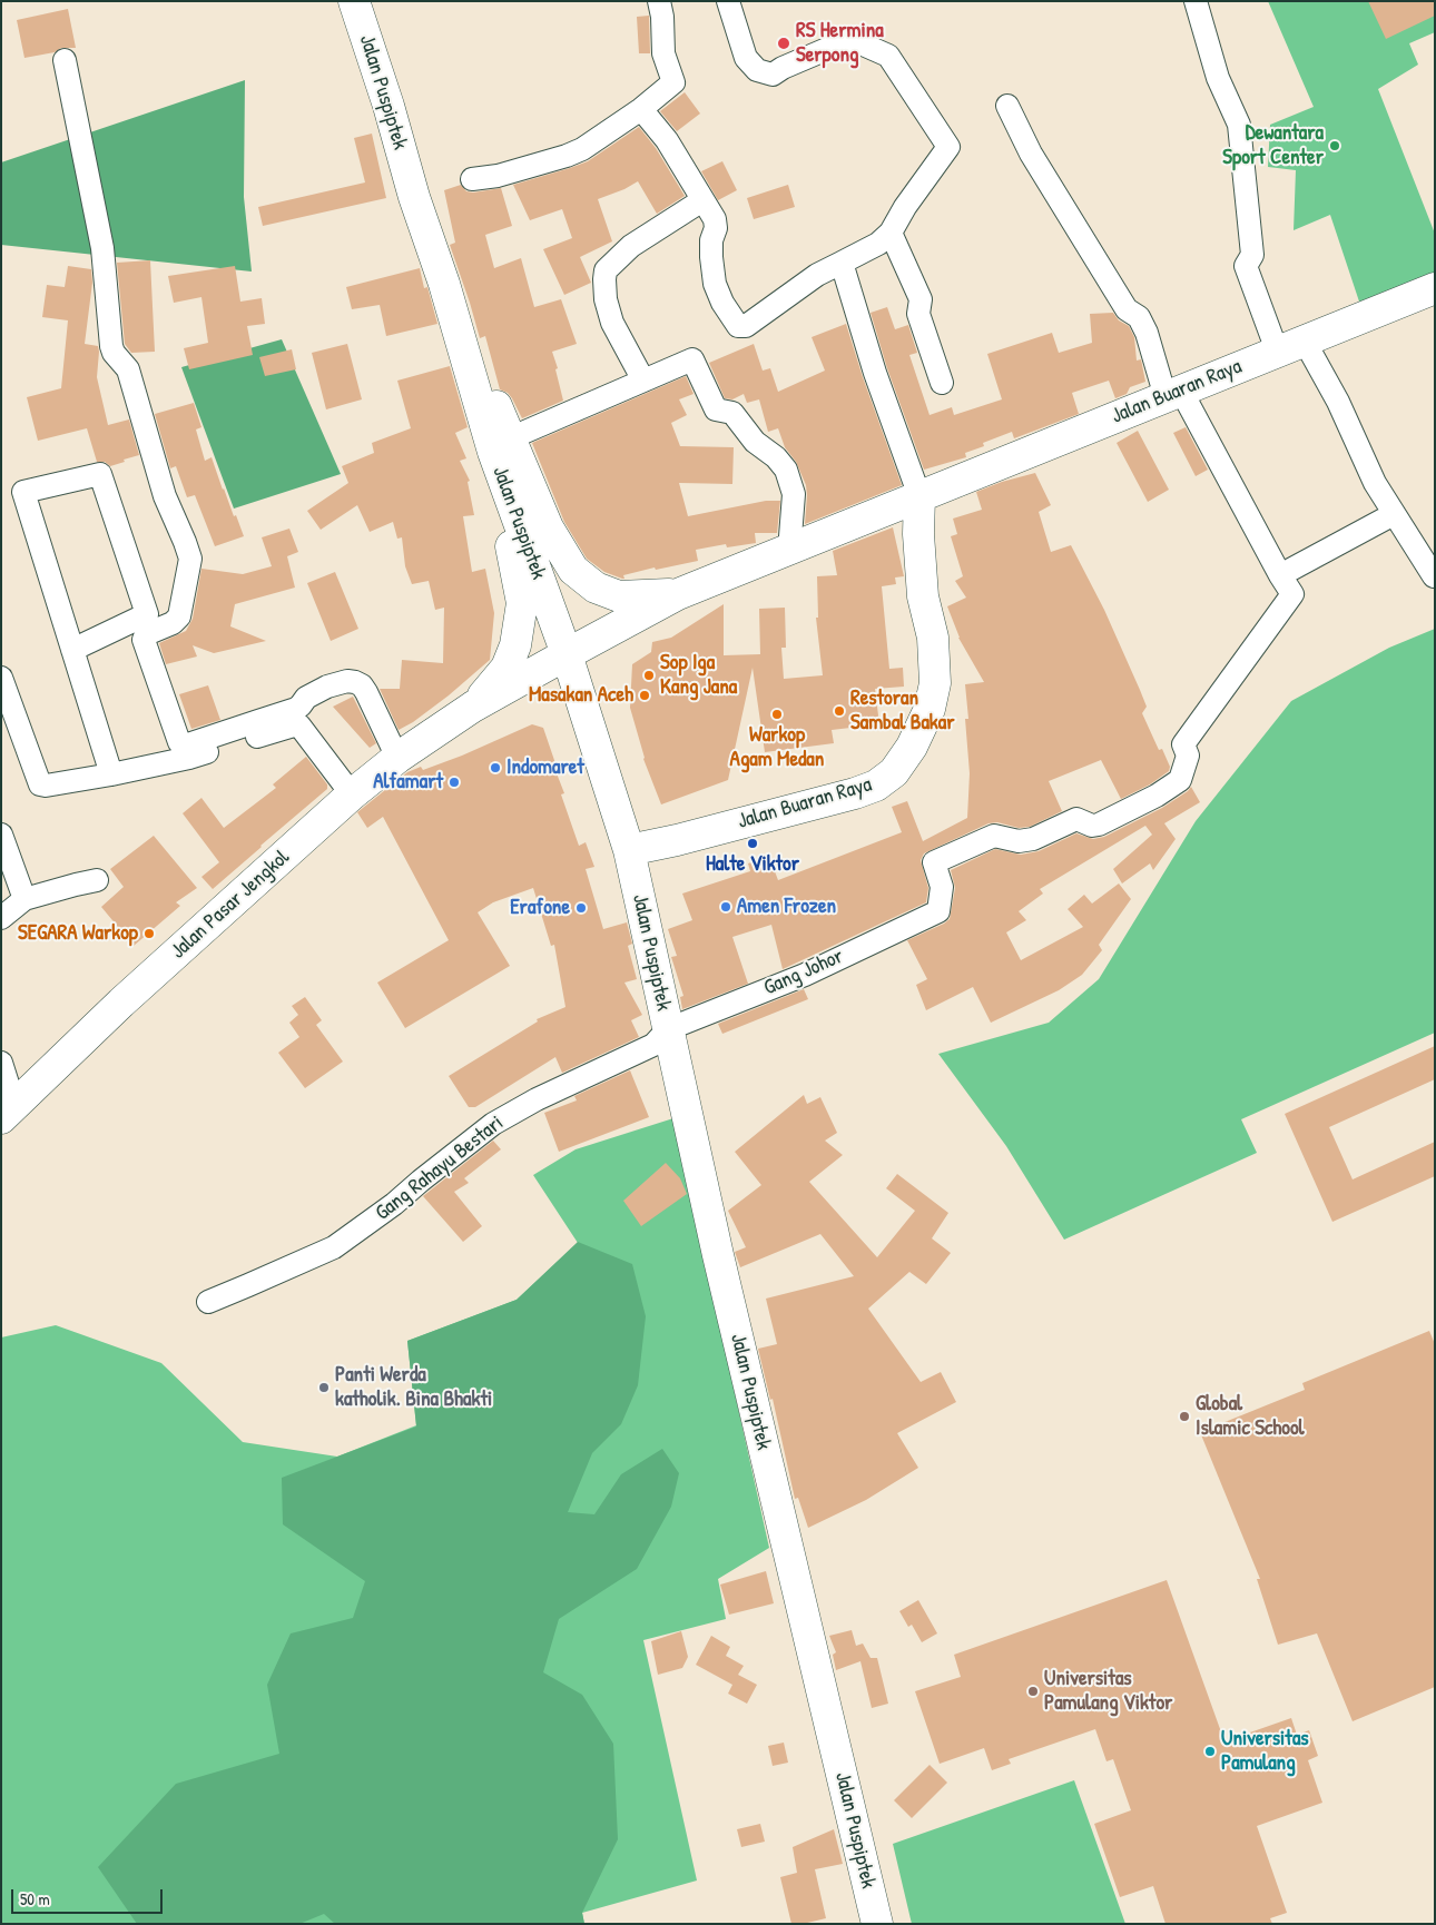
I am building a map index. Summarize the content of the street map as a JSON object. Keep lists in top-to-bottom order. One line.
{"streets":{"main road":["Jalan Puspiptek","Jalan Buaran Raya","Jalan Pasar Jengkol"],"street":["Gang Johor","Gang Rahayu Bestari"]},"crossings":[["Jalan Puspiptek","Jalan Buaran Raya"],["Jalan Puspiptek","Gang Johor"],["Jalan Puspiptek","Gang Rahayu Bestari"],["Jalan Buaran Raya","Jalan Pasar Jengkol"],["Gang Johor","Gang Rahayu Bestari"]],"places":["RS Hermina Serpong","Dewantara Sport Center","Sop Iga Kang Jana","Masakan Aceh","Restoran Sambal Bakar","Warkop Agam Medan","Indomaret","Alfamart","Halte Viktor","Amen Frozen","Erafone","SEGARA Warkop","Panti Werda katholik. Bina Bhakti","Global Islamic School","Universitas Pamulang Viktor","Universitas Pamulang"],"scale_bar":"50 m"}
